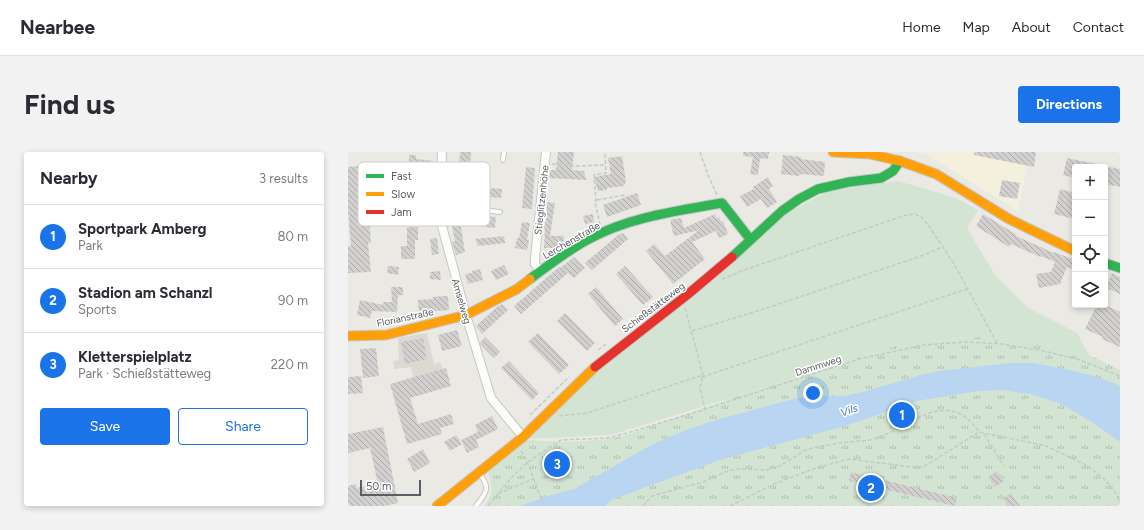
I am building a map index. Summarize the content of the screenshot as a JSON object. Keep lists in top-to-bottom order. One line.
{"streets":{"street":["Stieglitzenhöhe","Lerchenstraße","Amselweg","Schießstätteweg","Florianstraße"],"path":["Dammweg"]},"crossings":[["Stieglitzenhöhe","Lerchenstraße"],["Lerchenstraße","Amselweg"],["Lerchenstraße","Florianstraße"],["Amselweg","Schießstätteweg"],["Amselweg","Florianstraße"]],"water":["Vils"],"legend":["Fast","Slow","Jam"],"scale_bar":"50 m","page":{"header":"Nearbee","nav":["Home","Map","About","Contact"],"buttons":["Directions",["Save","Share"]],"title":"Find us","heading":["Nearby","3 results"],"map_buttons":["+","−"],"list":[{"mark":"1","name":"Sportpark Amberg","note":"Park","value":"80 m"},{"mark":"2","name":"Stadion am Schanzl","note":"Sports","value":"90 m"},{"mark":"3","name":"Kletterspielplatz","note":"Park · Schießstätteweg","value":"220 m"}],"pins":["1","3","2"],"scale":"50 m"}}
